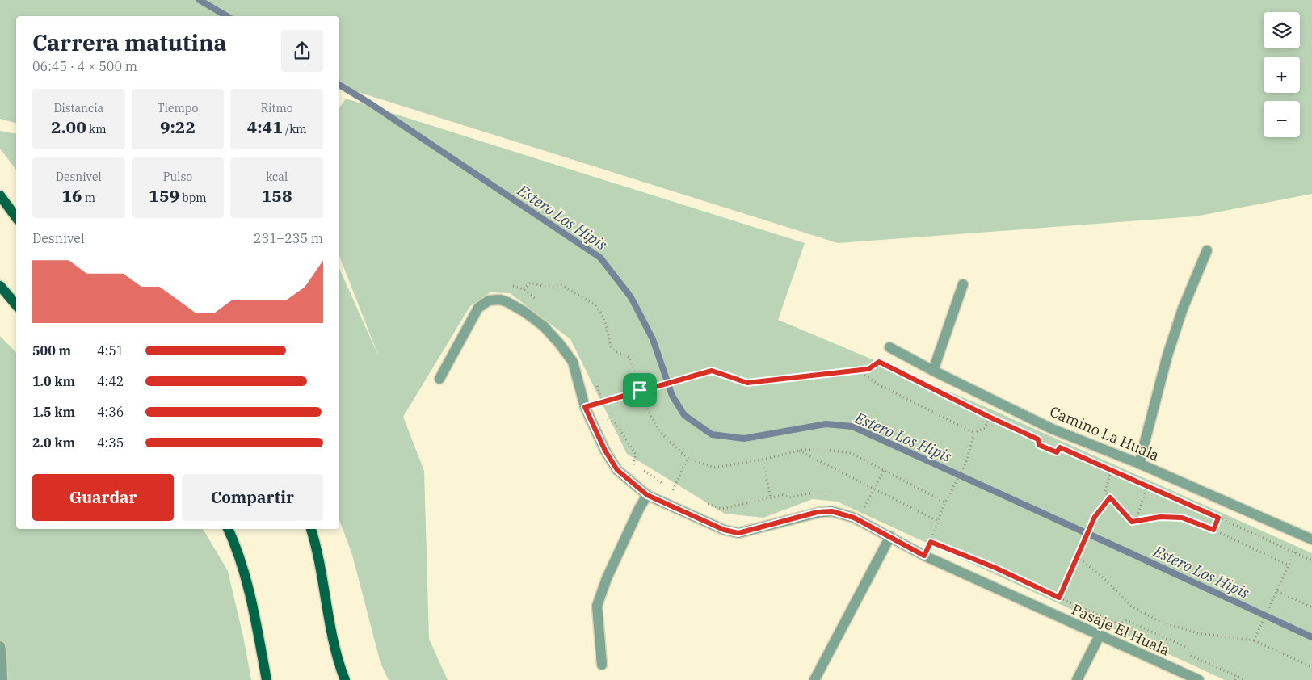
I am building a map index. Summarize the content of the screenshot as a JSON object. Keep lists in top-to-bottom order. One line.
{"streets":{"street":["Camino La Huala","Pasaje El Huala"]},"water":["Estero Los Hipis"],"page":{"map_buttons":["+","−"],"heading":["Carrera matutina","06:45 · 4 × 500 m"],"stats":[["Distancia","2.00 km"],["Tiempo","9:22"],["Ritmo","4:41 /km"],["Desnivel","16 m"],["Pulso","159 bpm"],["kcal","158"]],"chart":["Desnivel","231–235 m"],"list":[{"name":"500 m","note":"4:51"},{"name":"1.0 km","note":"4:42"},{"name":"1.5 km","note":"4:36"},{"name":"2.0 km","note":"4:35"}],"buttons":["Guardar","Compartir"]}}
